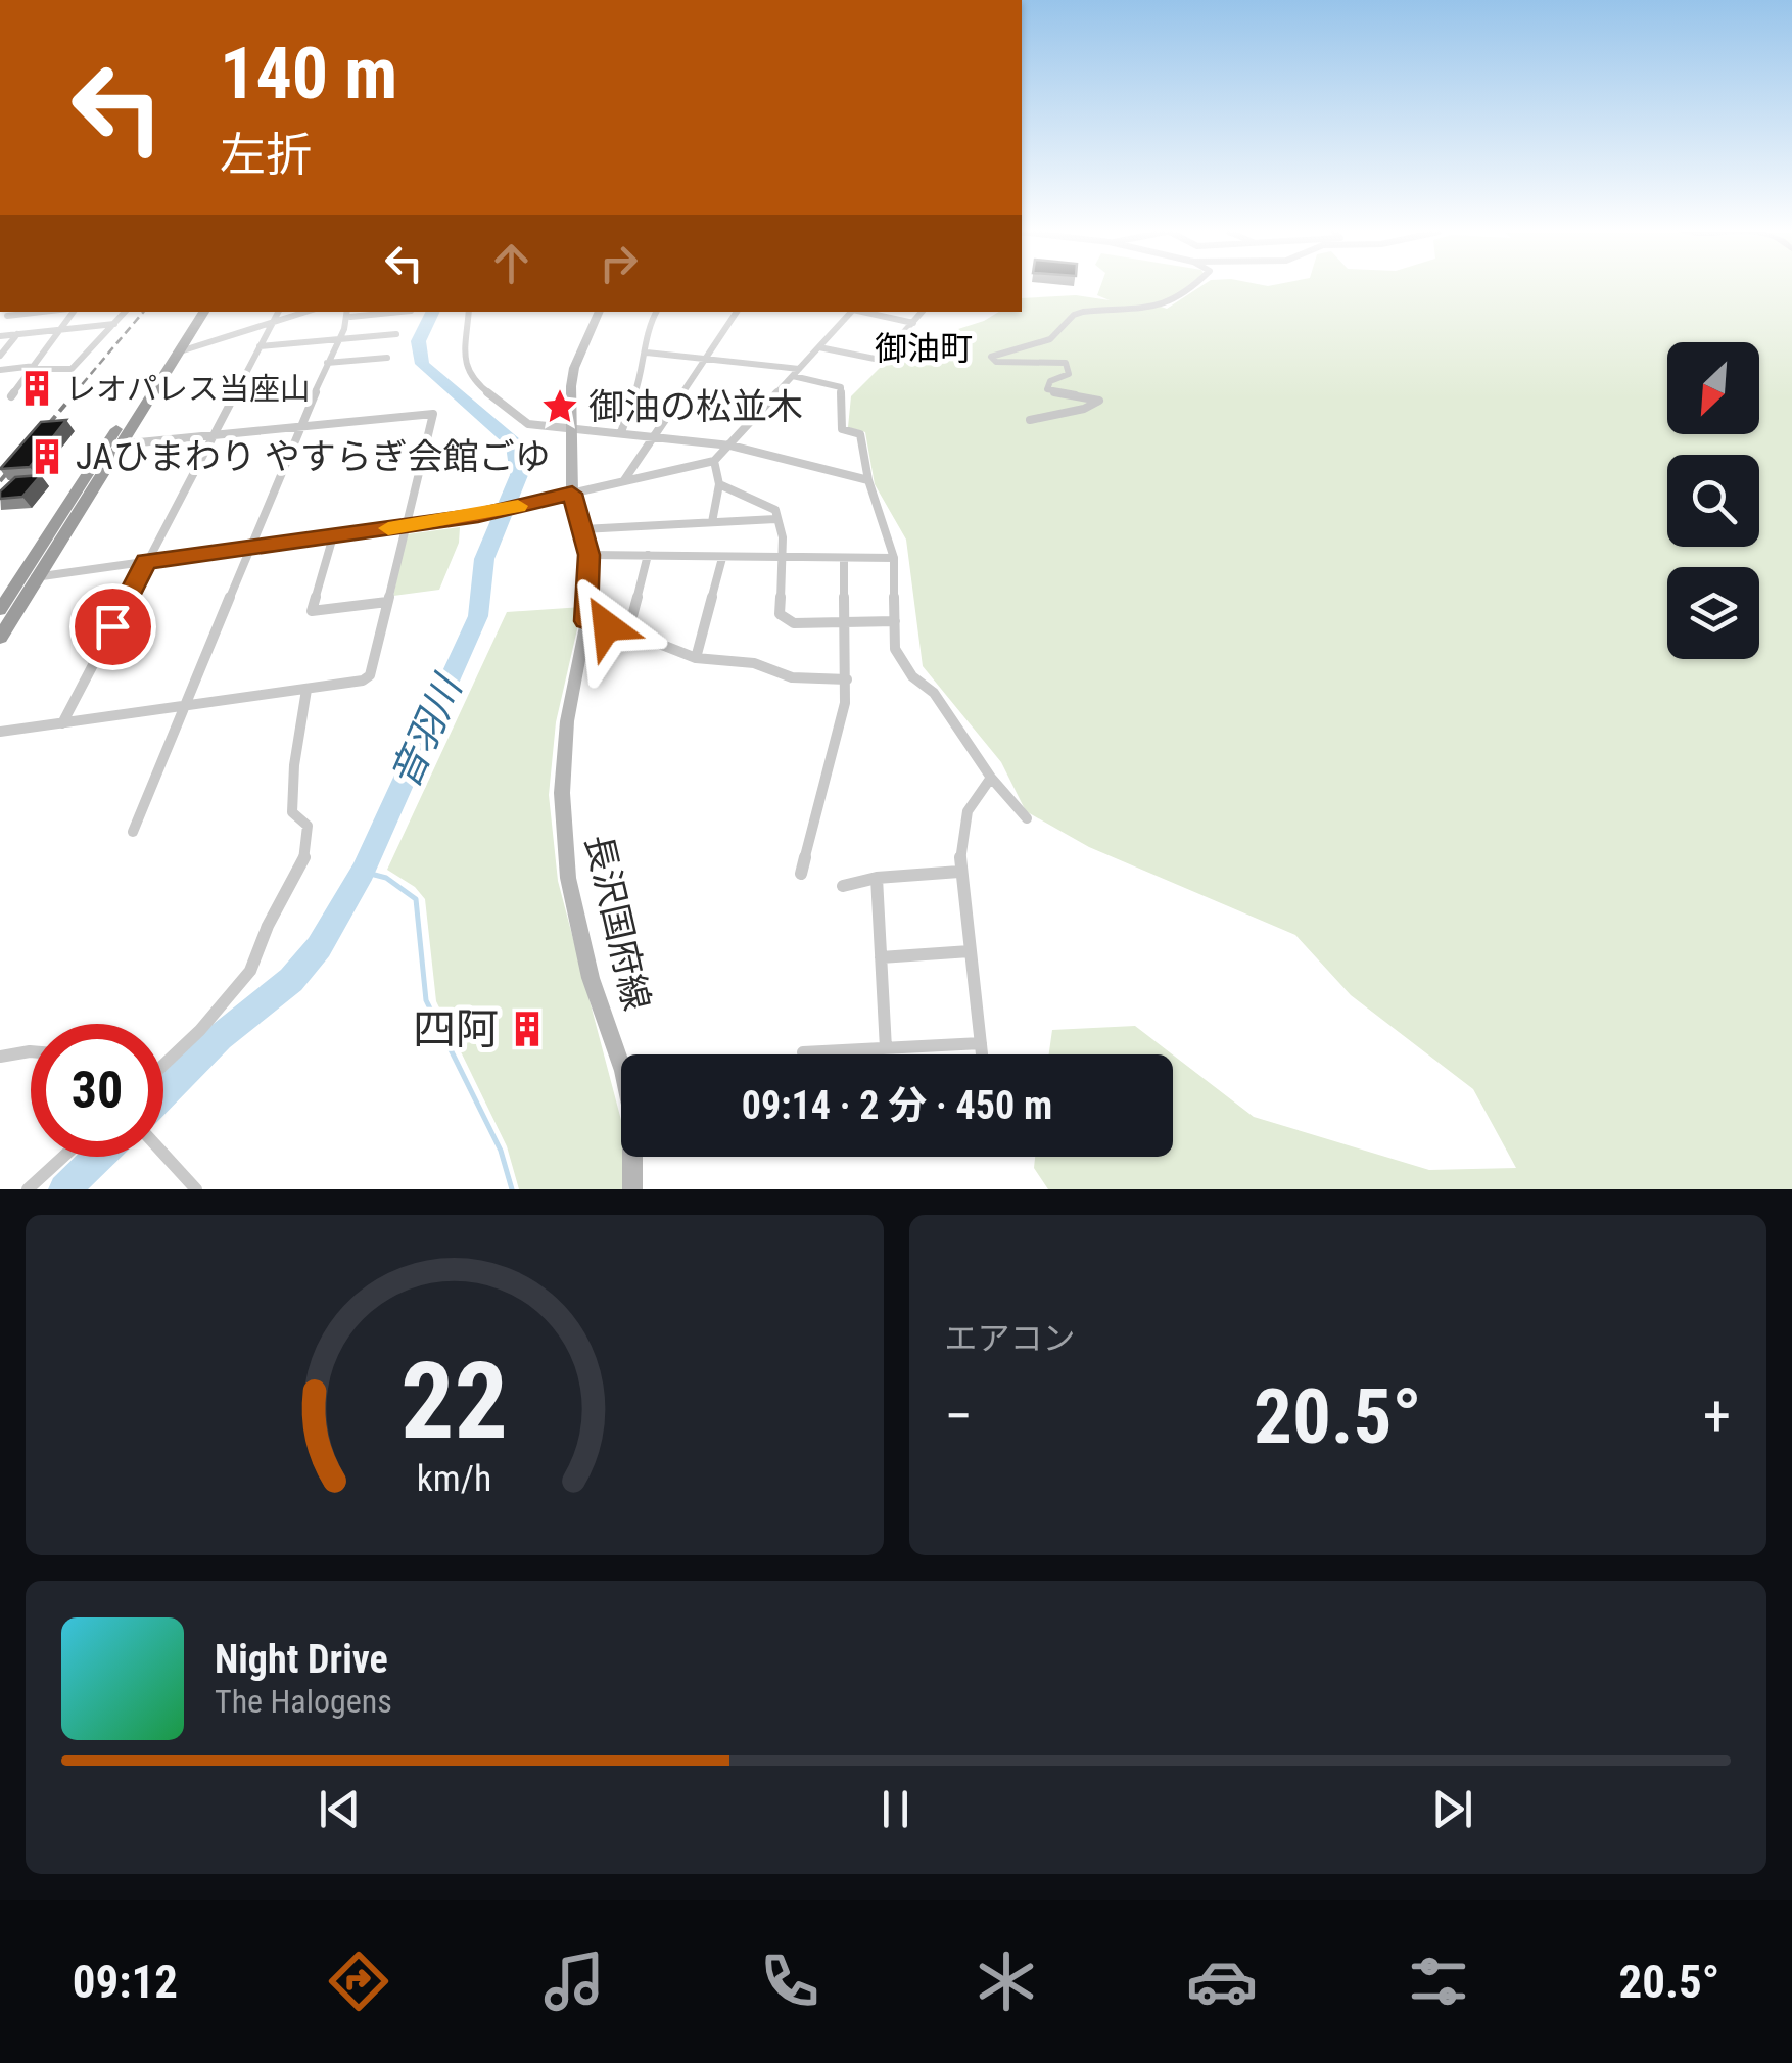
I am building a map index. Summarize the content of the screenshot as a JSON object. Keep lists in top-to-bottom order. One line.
{"streets":{"main road":["長沢国府線"]},"districts":["御油町"],"water":["音羽川"],"places":{"building":["レオパレス当座山","JAひまわり やすらぎ会館ごゆ","四阿"],"place":["御油の松並木"]},"north":"bottom left","page":{"turn":["140 m","左折"],"limit":"30","trip":"09:14 · 2 分 · 450 m","tile":"エアコン","heat":["−","20.5°","+"],"song":["Night Drive","The Halogens"],"tabs":["09:12","20.5°"],"gauge":["22","km/h"]}}
